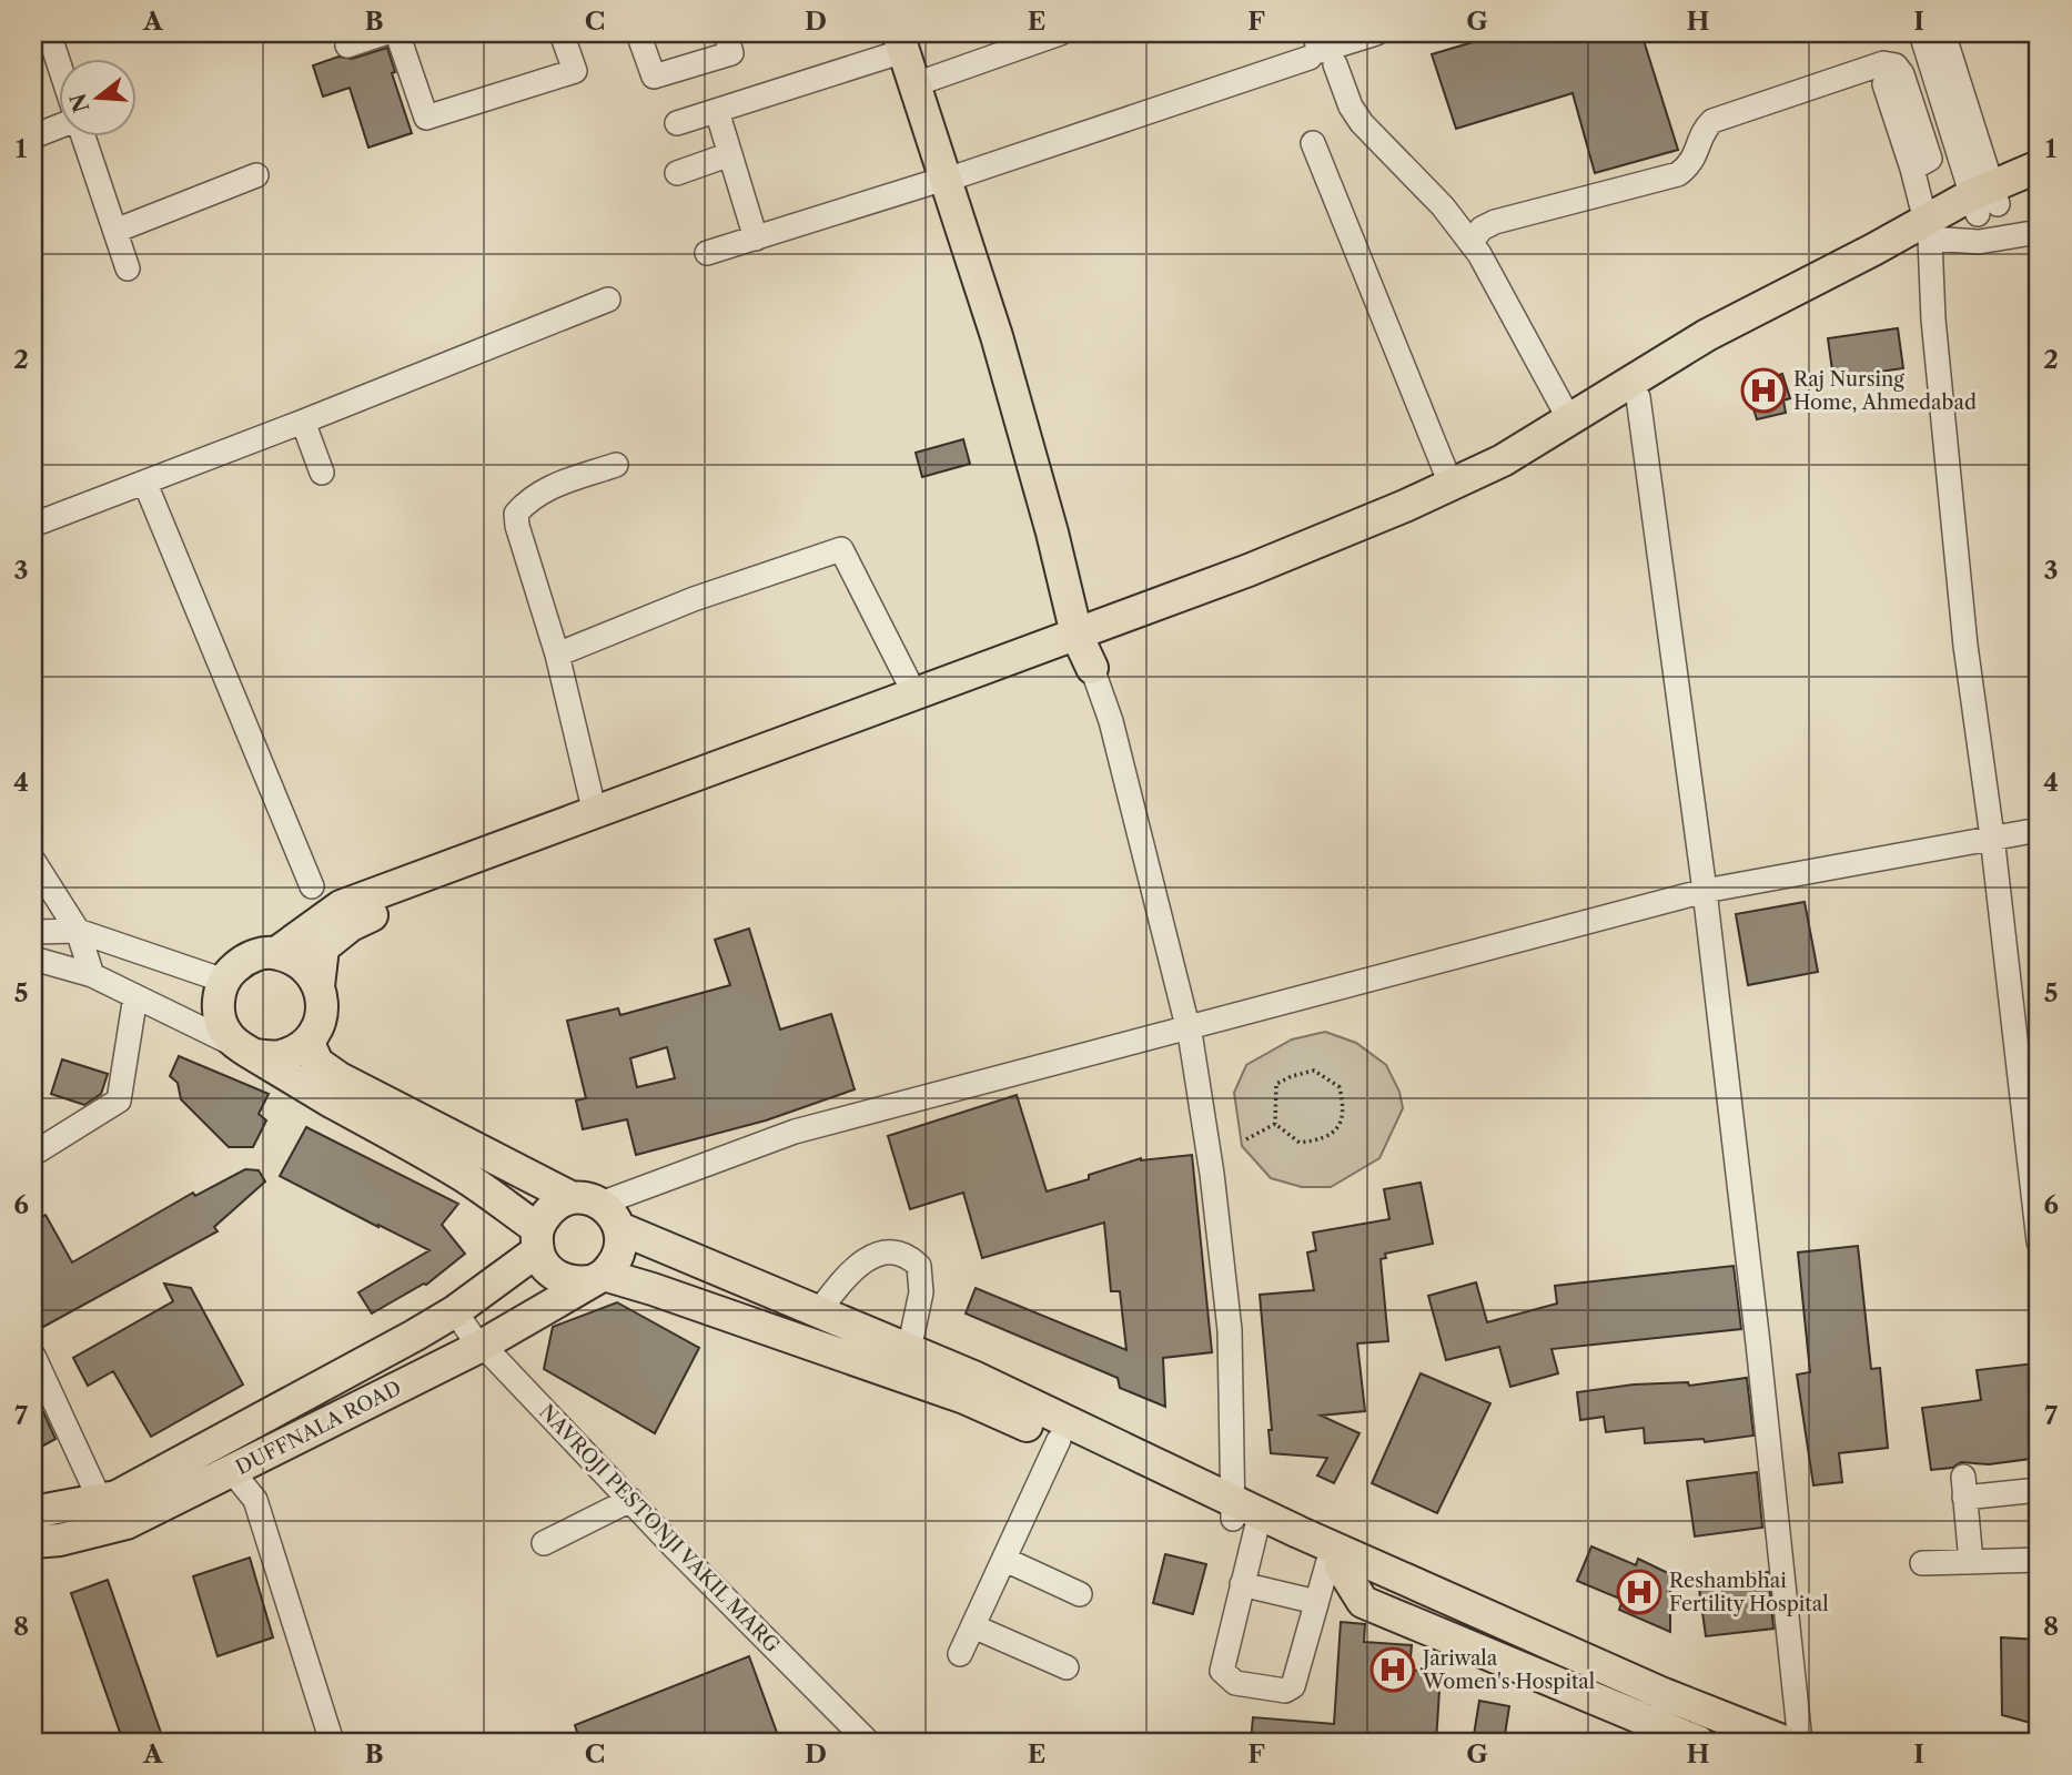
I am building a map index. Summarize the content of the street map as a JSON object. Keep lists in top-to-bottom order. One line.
{"streets":{"main road":["DUFFNALA ROAD"],"street":["NAVROJI PESTONJI VAKIL MARG"]},"crossings":[["DUFFNALA ROAD","NAVROJI PESTONJI VAKIL MARG"]],"places":{"hospital":["Raj Nursing Home, Ahmedabad","Reshambhai Fertility Hospital","Jariwala Women's Hospital"]},"north":"left","grid":{"columns":["A","B","C","D","E","F","G","H","I"],"rows":["1","2","3","4","5","6","7","8"]}}
